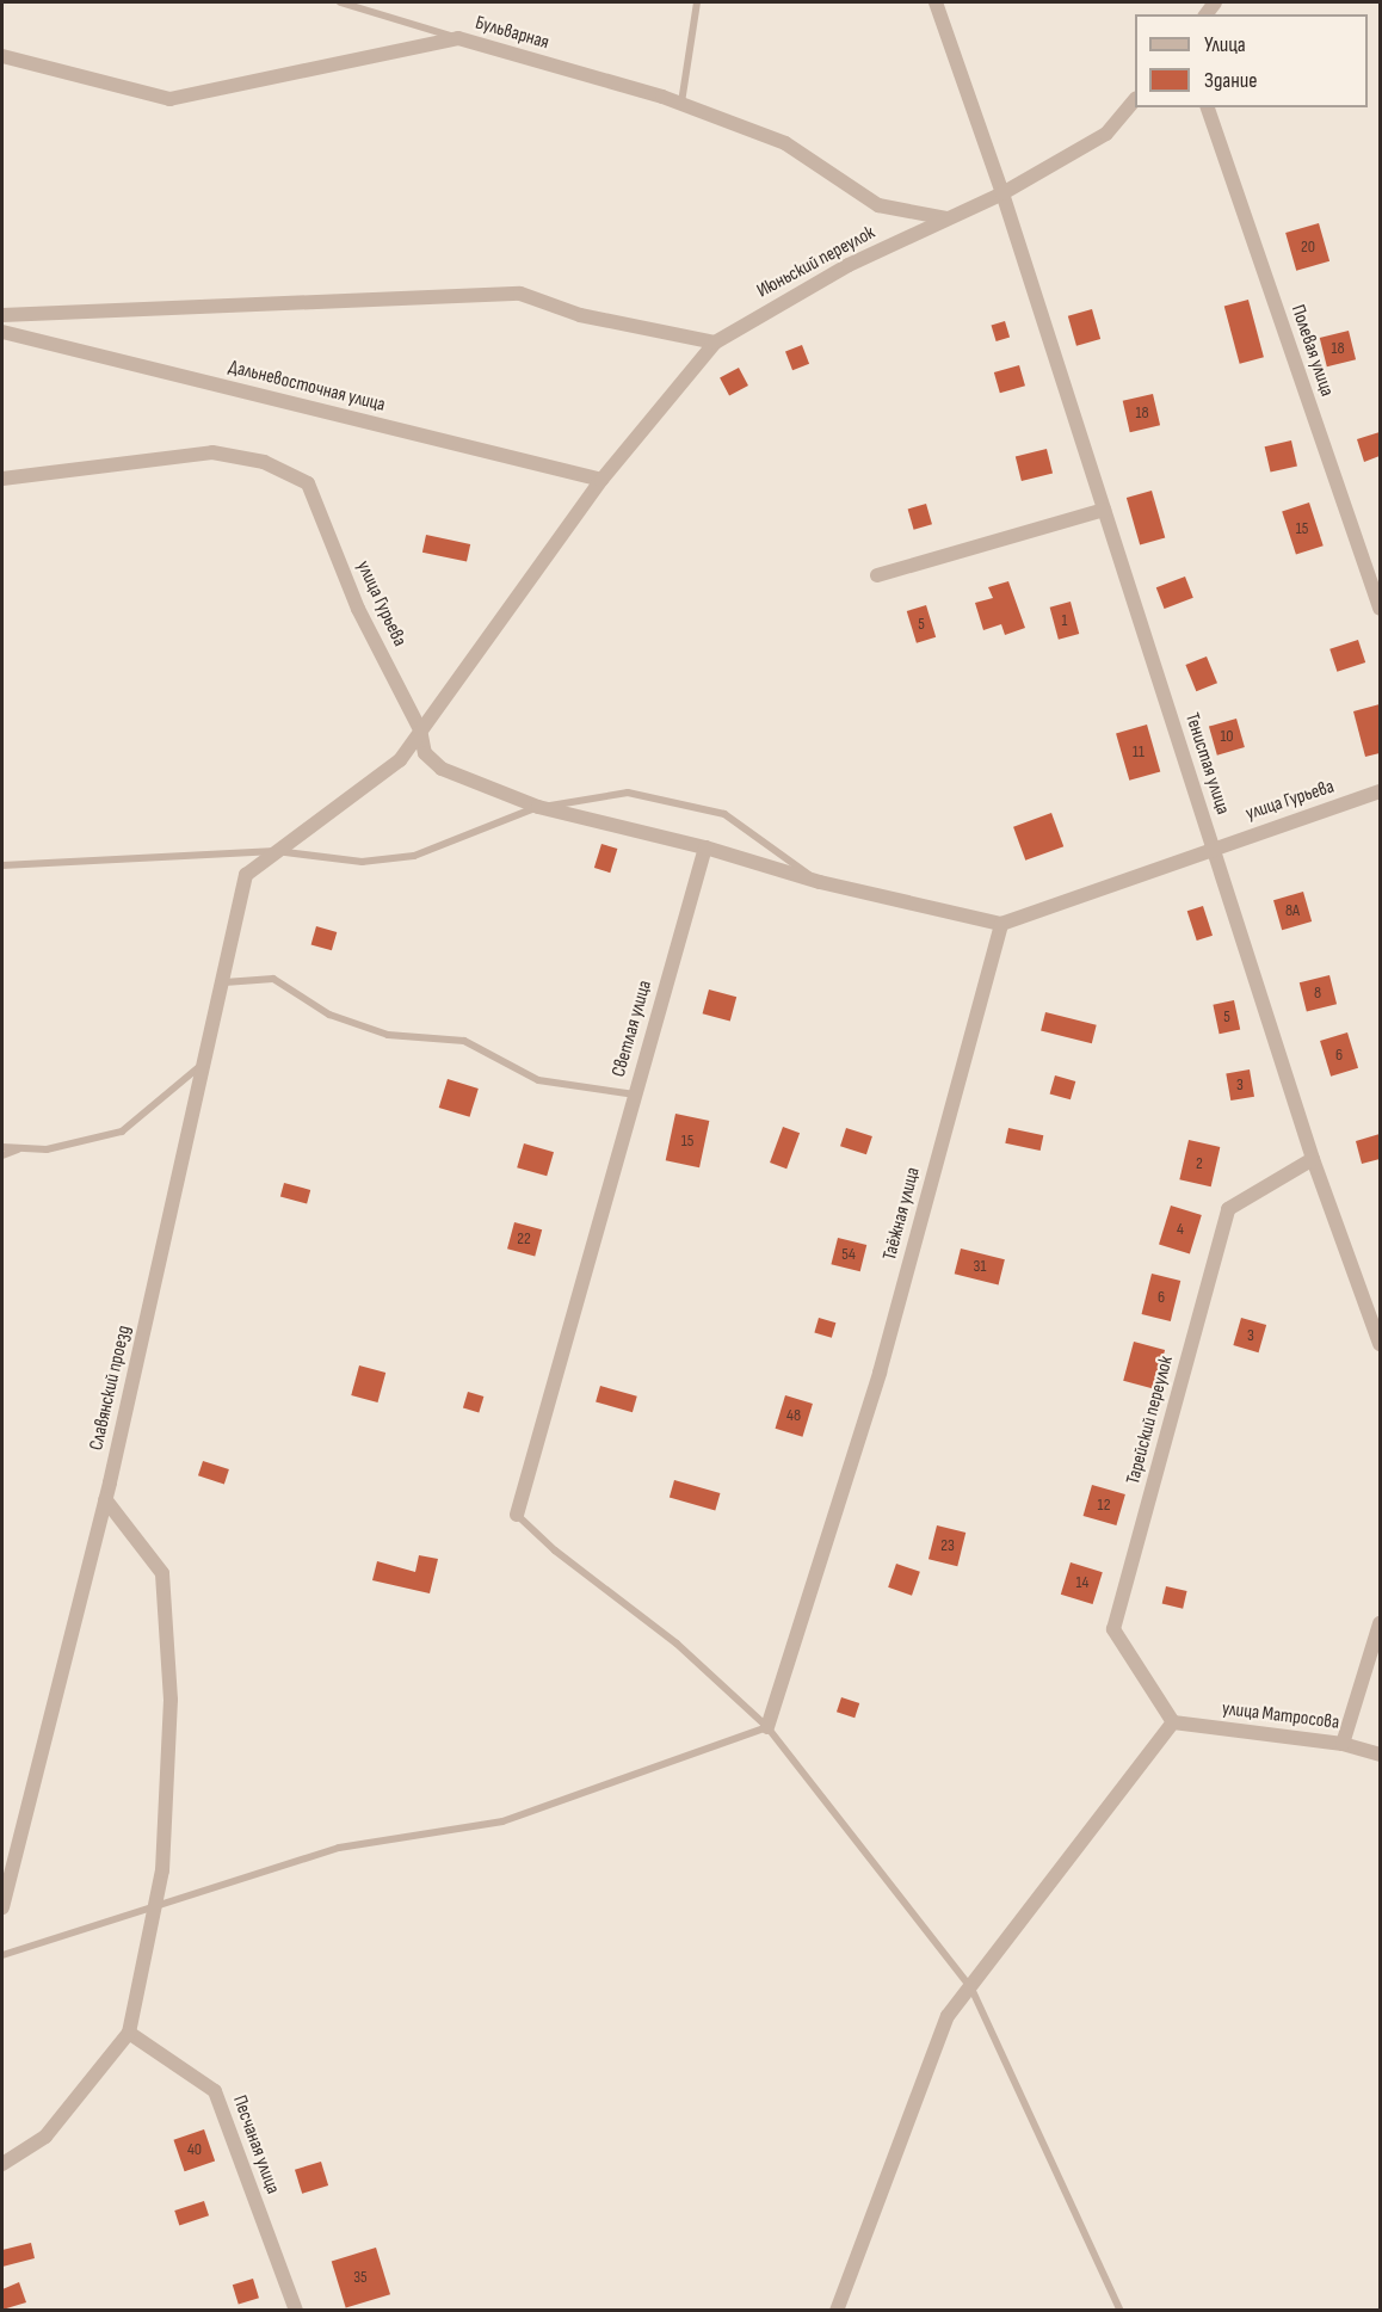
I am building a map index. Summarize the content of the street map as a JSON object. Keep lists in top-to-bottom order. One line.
{"streets":{"street":["Бульварная","Июньский переулок","Полевая улица","Дальневосточная улица","улица Гурьева","Тенистая улица","Светлая улица","Таёжная улица","Славянский проезд","Тарейский переулок","улица Матросова","Песчаная улица"]},"crossings":[["Бульварная","Июньский переулок"],["Июньский переулок","Дальневосточная улица"],["Июньский переулок","улица Гурьева"],["Июньский переулок","Тенистая улица"],["Июньский переулок","Славянский проезд"],["улица Гурьева","Тенистая улица"],["улица Гурьева","Светлая улица"],["Тенистая улица","Тарейский переулок"],["Тарейский переулок","улица Матросова"]],"house_numbers":["20","18","18","15","1","5","10","11","8А","8","5","6","3","15","2","4","22","54","31","6","3","48","12","23","14","40","35"],"legend":["Улица","Здание"]}
